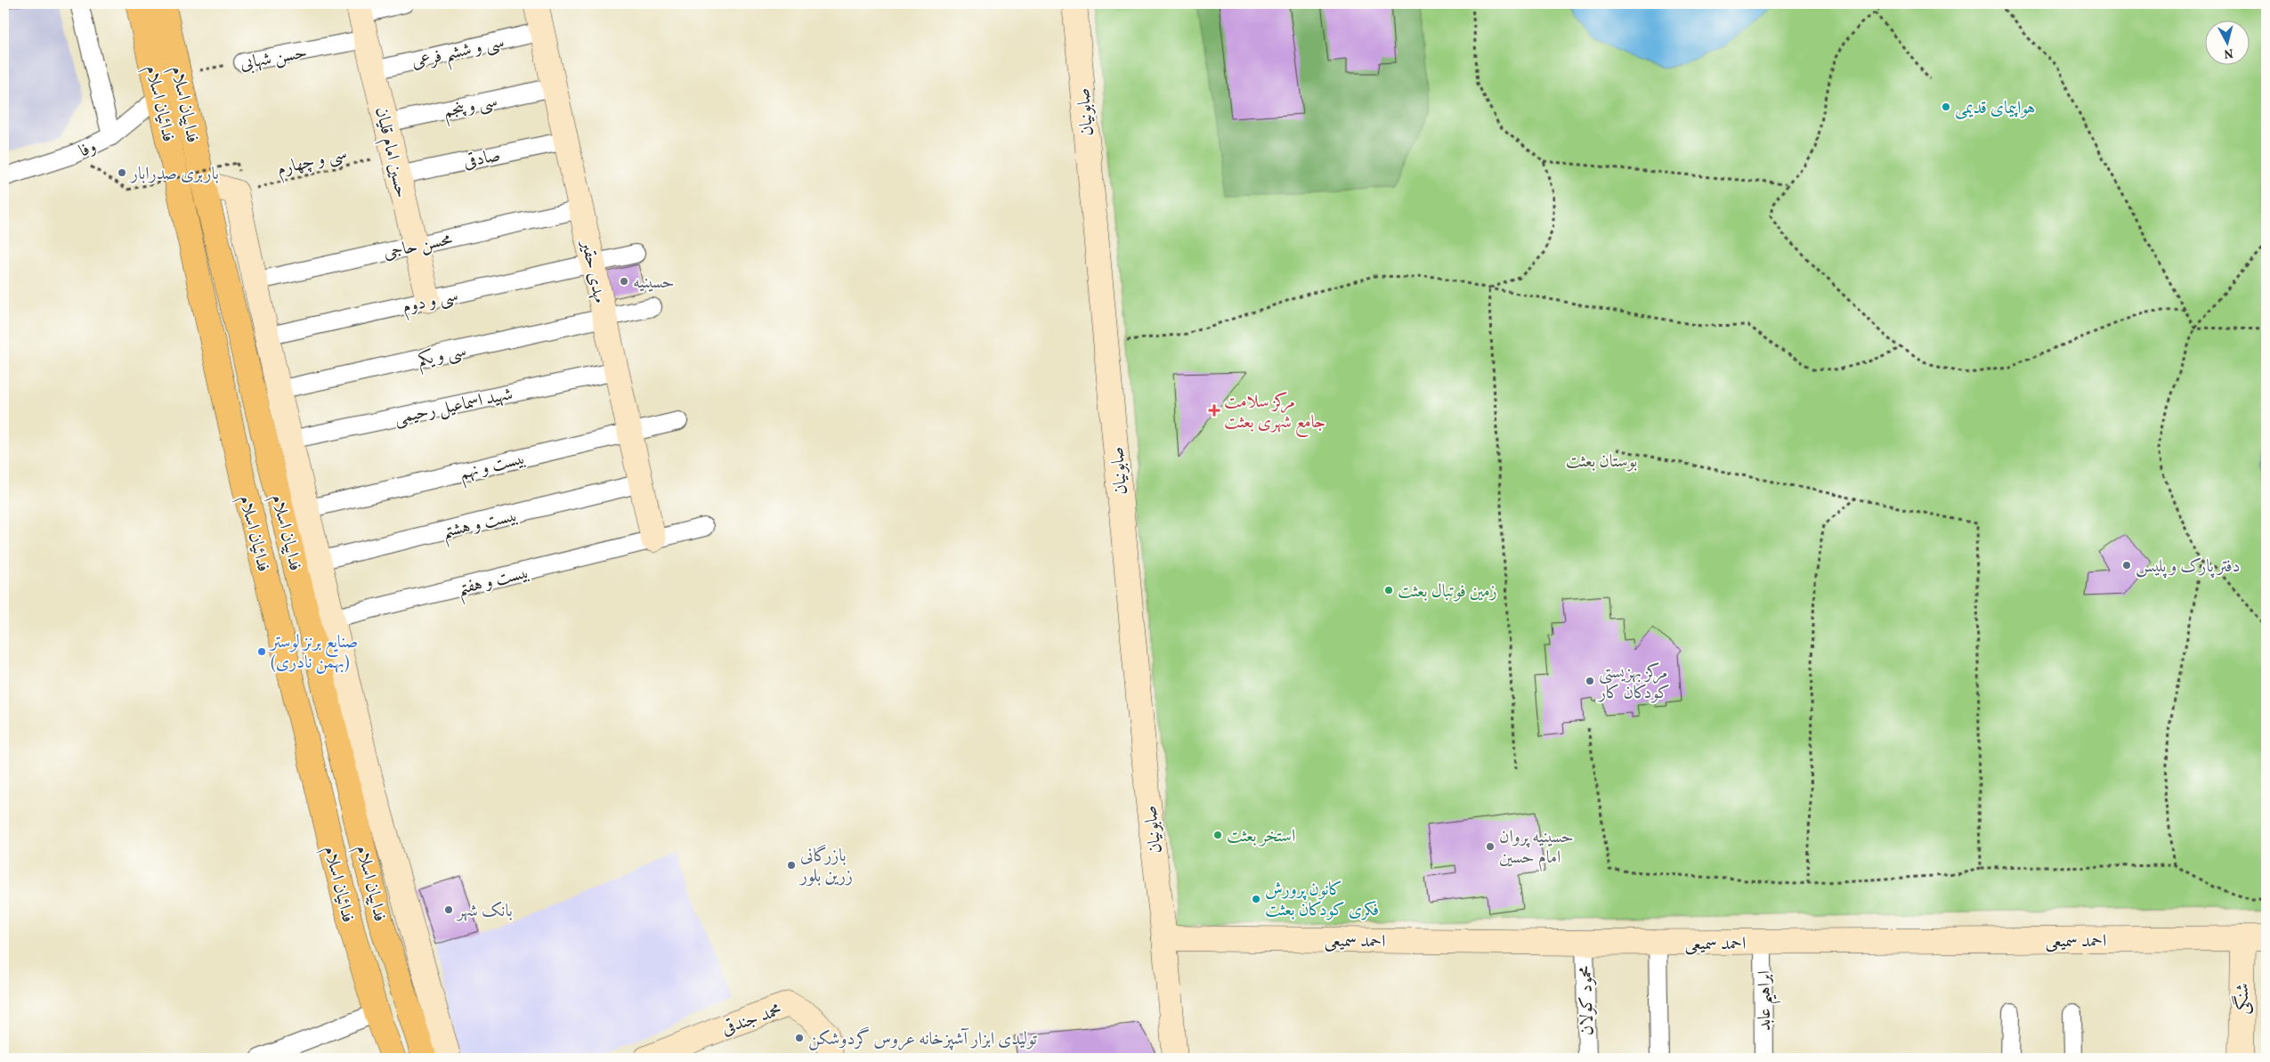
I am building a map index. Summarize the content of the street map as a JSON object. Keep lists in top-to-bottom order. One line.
{"streets":{"main road":["فدائیان اسلام","فداییان اسلام"],"street":["سی و ششم فرعی","حسن شهابی","سی و پنجم","صابونیان","وفا","حسین امام قلیان","صادقی","محسن حاجی","مهدی حقیر","سی و دوم","سی و یکم","شهید اسماعیل رحیمی","بیست و نهم","بیست و هشتم","بیست و هفتم","احمد سمیعی","شنگی","محمود کولان","ابراهیم عابد","محمد جندقی"],"path":["سی و چهارم"]},"crossings":[["سی و ششم فرعی","حسین امام قلیان"],["سی و ششم فرعی","مهدی حقیر"],["حسن شهابی","فداییان اسلام"],["حسن شهابی","حسین امام قلیان"],["فدائیان اسلام","وفا"],["سی و پنجم","حسین امام قلیان"],["سی و پنجم","مهدی حقیر"],["صابونیان","احمد سمیعی"],["حسین امام قلیان","صادقی"],["حسین امام قلیان","سی و چهارم"],["حسین امام قلیان","محسن حاجی"],["حسین امام قلیان","سی و دوم"],["صادقی","سی و چهارم"],["صادقی","مهدی حقیر"],["محسن حاجی","مهدی حقیر"],["مهدی حقیر","سی و دوم"],["مهدی حقیر","سی و یکم"],["مهدی حقیر","شهید اسماعیل رحیمی"],["مهدی حقیر","بیست و نهم"],["مهدی حقیر","بیست و هشتم"],["مهدی حقیر","بیست و هفتم"],["احمد سمیعی","شنگی"],["احمد سمیعی","محمود کولان"],["احمد سمیعی","ابراهیم عابد"]],"parks":["بوستان بعثت"],"places":{"other":["هواپیمای قدیمی","باربری صدرابار","حسینیه","دفتر پارک و پلیس","زمین فوتبال بعثت","صنایع برنز لوستر (بهمن نادری)","مرکز بهزیستی کودکان کار","استخر بعثت","حسینیه پروان امام حسین","بازرگانی زرین بلور","کانون پرورش فکری کودکان بعثت","بانک شهر","تولیدی ابزار آشپزخانه عروس گردوشکن"],"health":["مرکز سلامت جامع شهری بعثت"]},"north":"bottom"}
